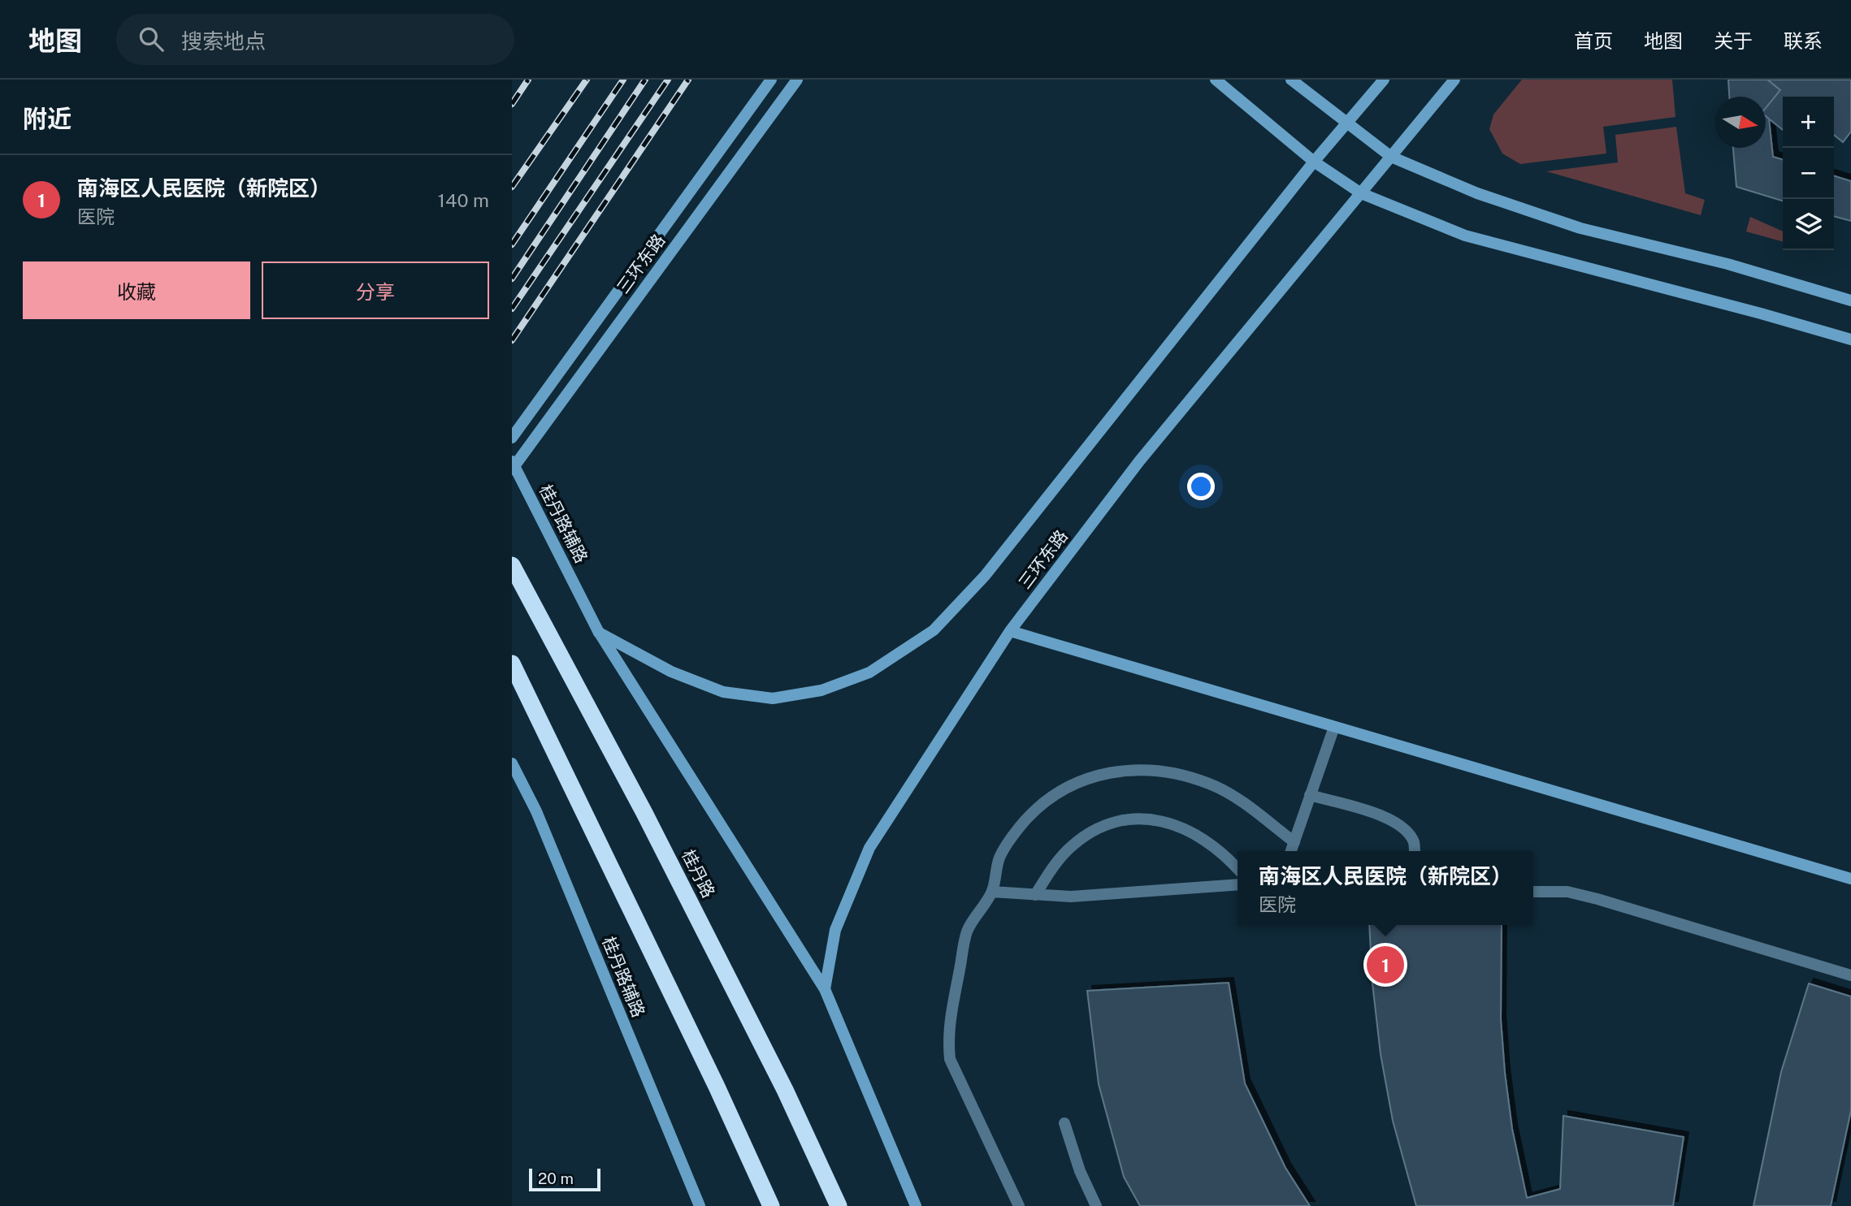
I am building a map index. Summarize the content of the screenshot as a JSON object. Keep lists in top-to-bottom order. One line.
{"streets":{"highway":["桂丹路"],"main road":["三环东路","桂丹路辅路"]},"crossings":[["三环东路","桂丹路辅路"]],"scale_bar":"20 m","north":"right","page":{"header":"地图","search":"搜索地点","nav":["首页","地图","关于","联系"],"heading":"附近","map_buttons":["+","−"],"list":[{"mark":"1","name":"南海区人民医院（新院区）","note":"医院","value":"140 m"}],"buttons":["收藏","分享"],"popup":["南海区人民医院（新院区）","医院"],"pins":"1","scale":"20 m"}}
